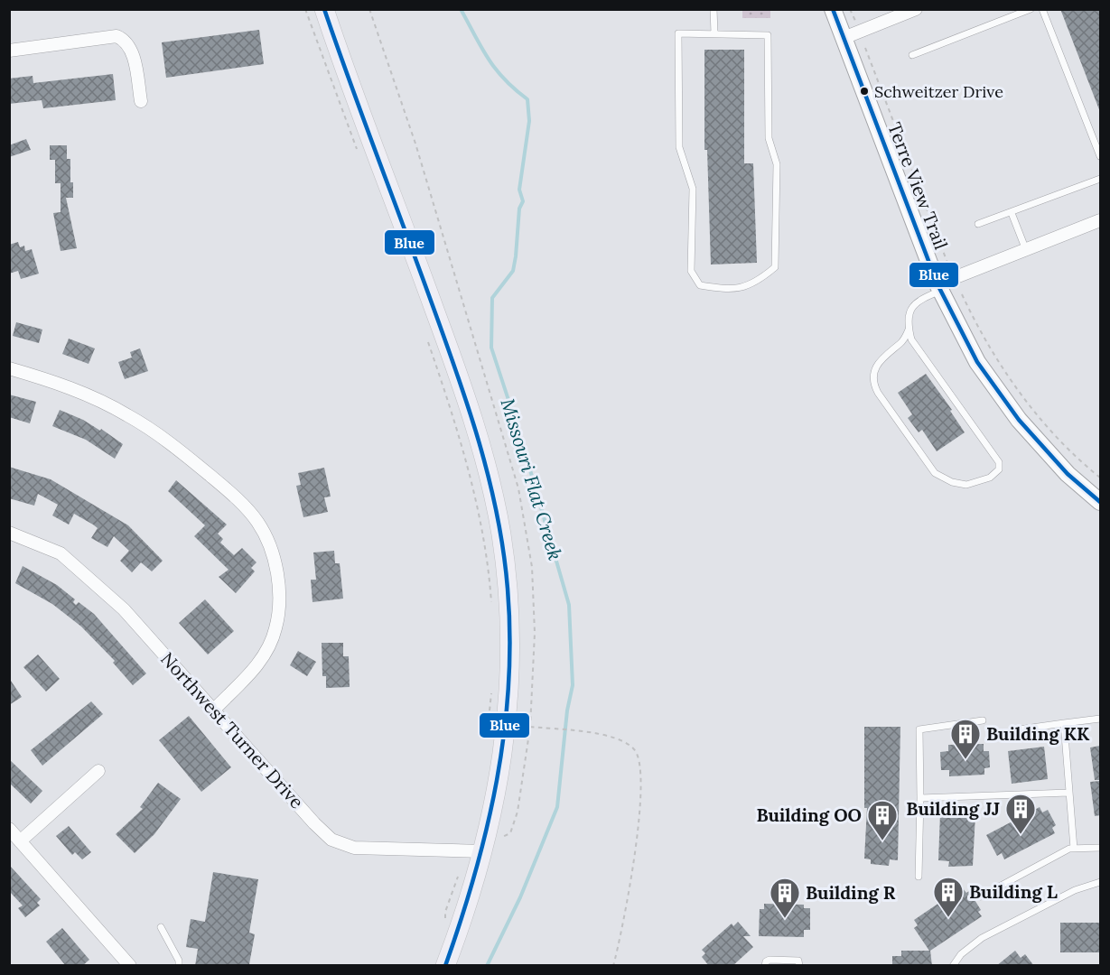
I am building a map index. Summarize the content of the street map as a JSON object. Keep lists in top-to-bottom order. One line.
{"streets":{"street":["Northwest Turner Drive"],"path":["Terre View Trail"]},"water":["Missouri Flat Creek"],"places":{"other":["Schweitzer Drive"],"building":["Building KK","Building JJ","Building OO","Building L","Building R"]},"lines":["transit line Blue"]}
